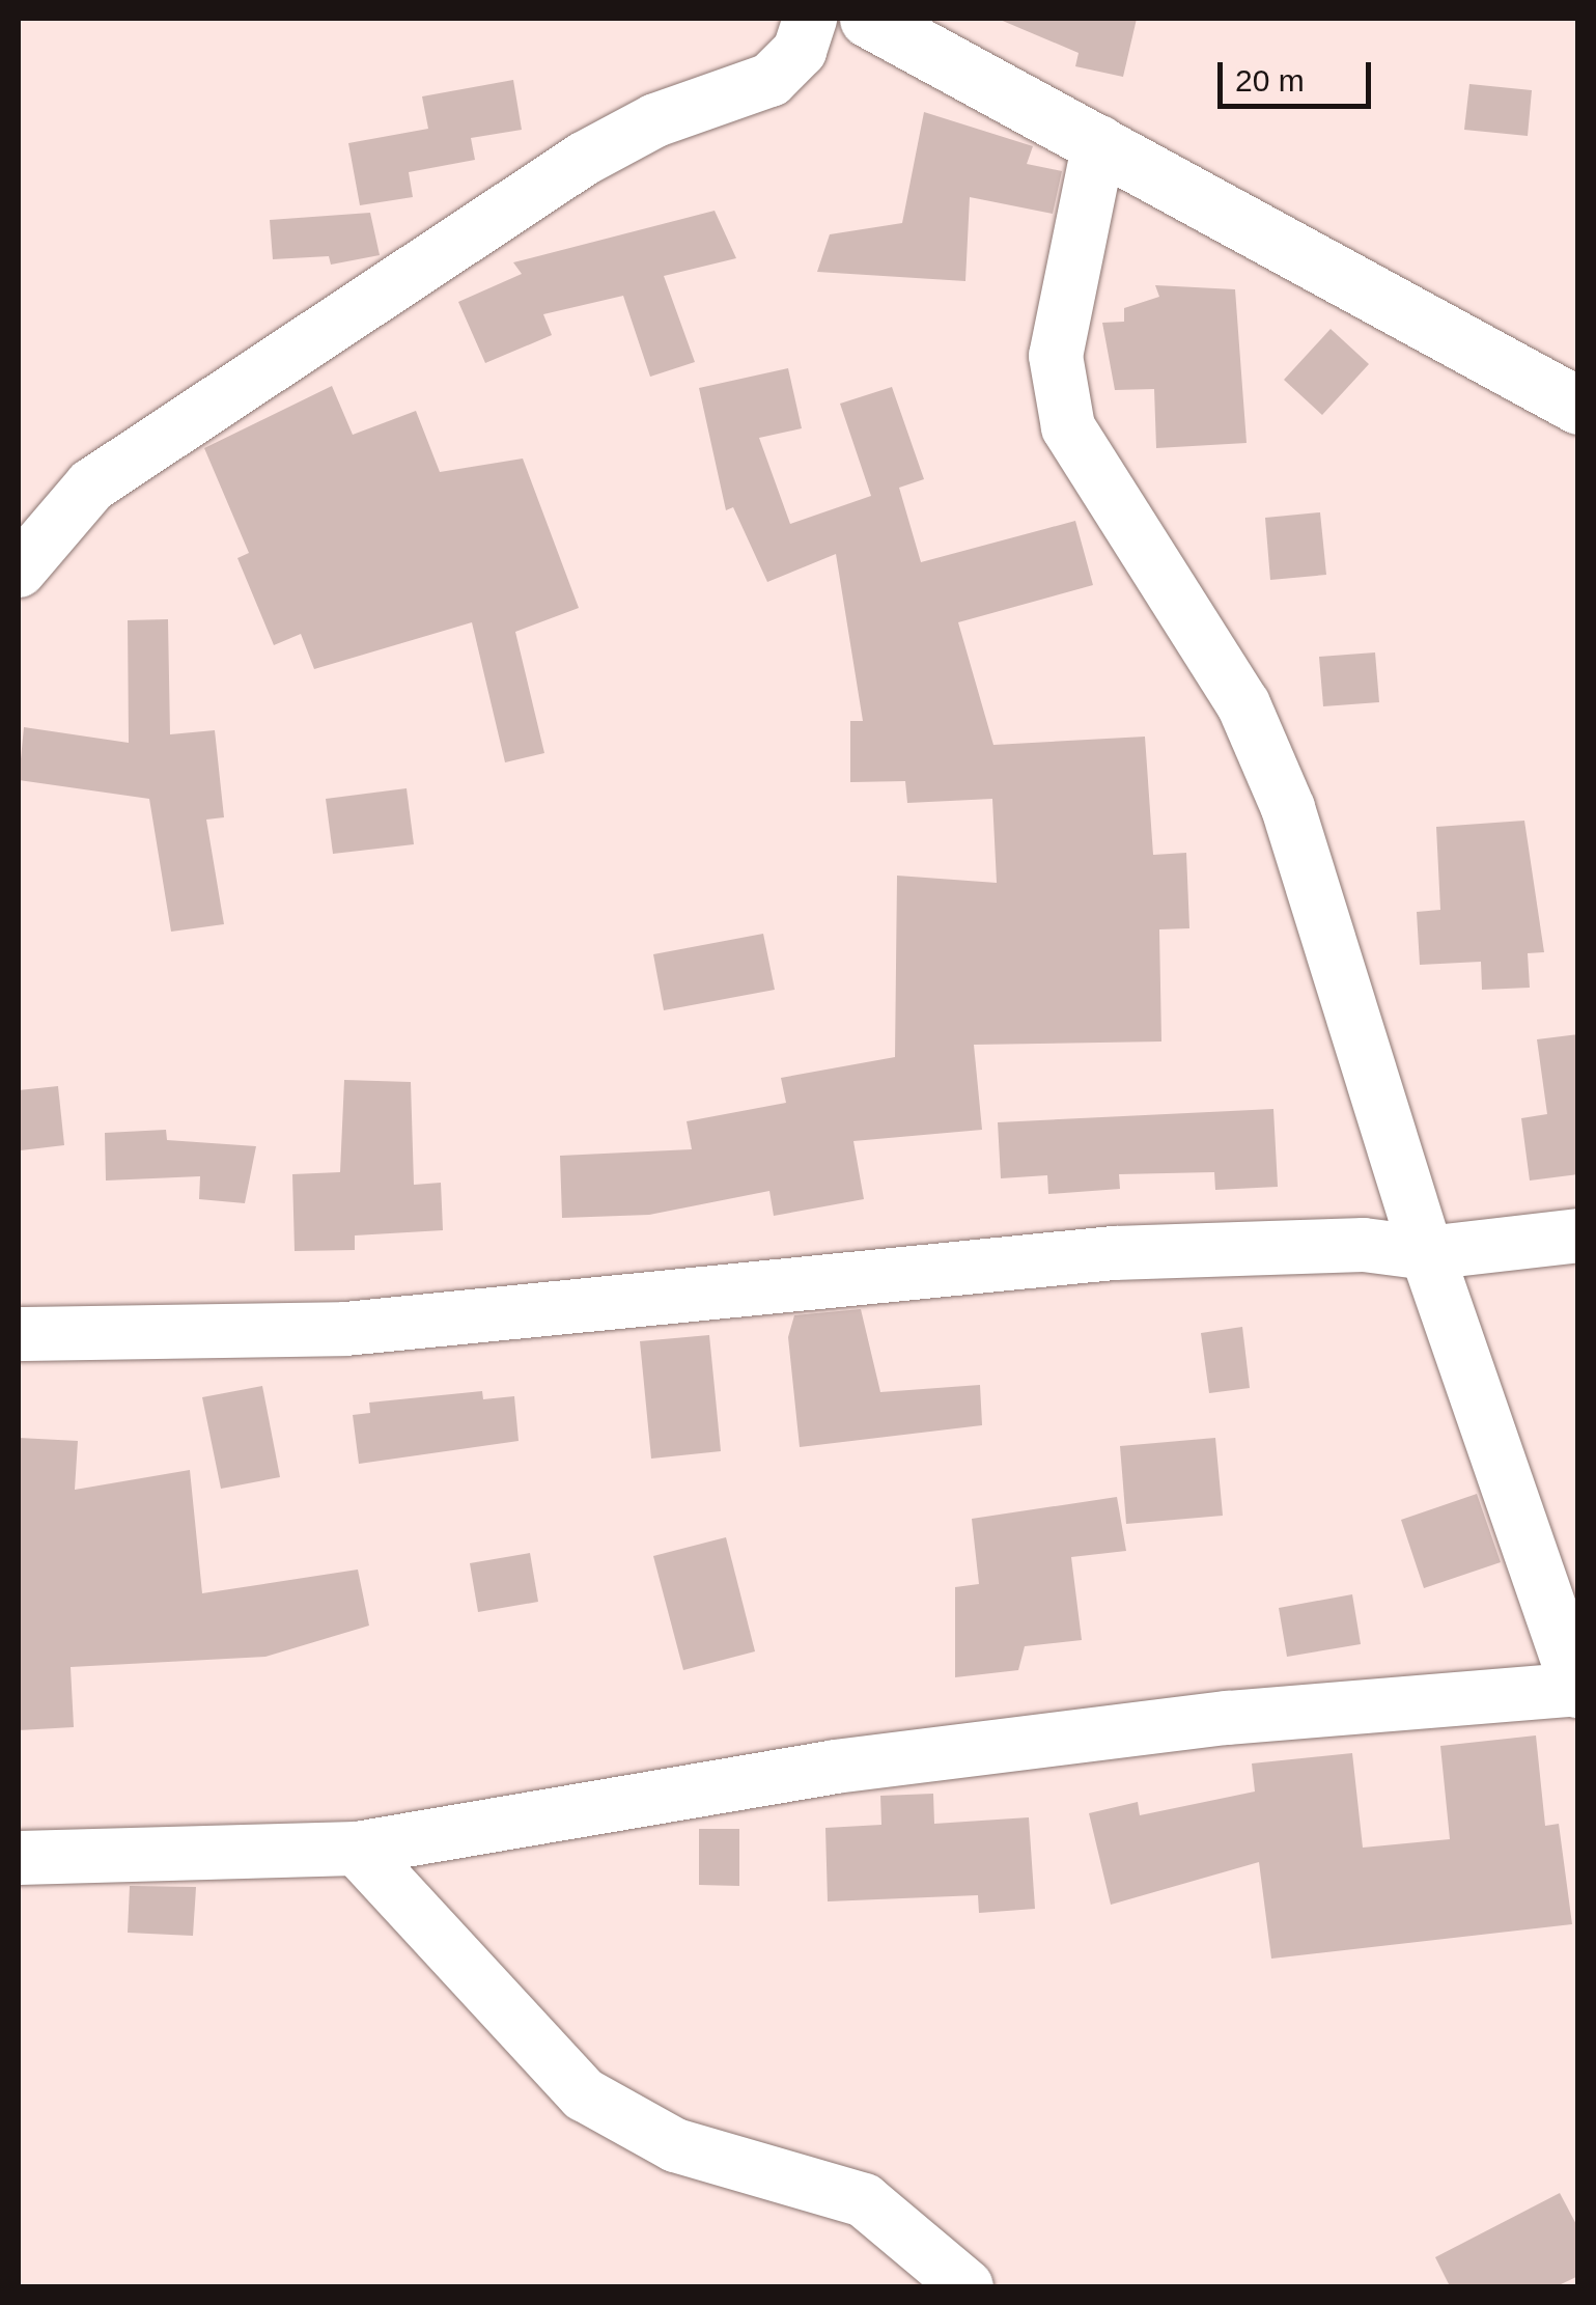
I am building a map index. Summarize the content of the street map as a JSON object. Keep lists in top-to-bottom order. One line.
{"scale_bar":"20 m"}
